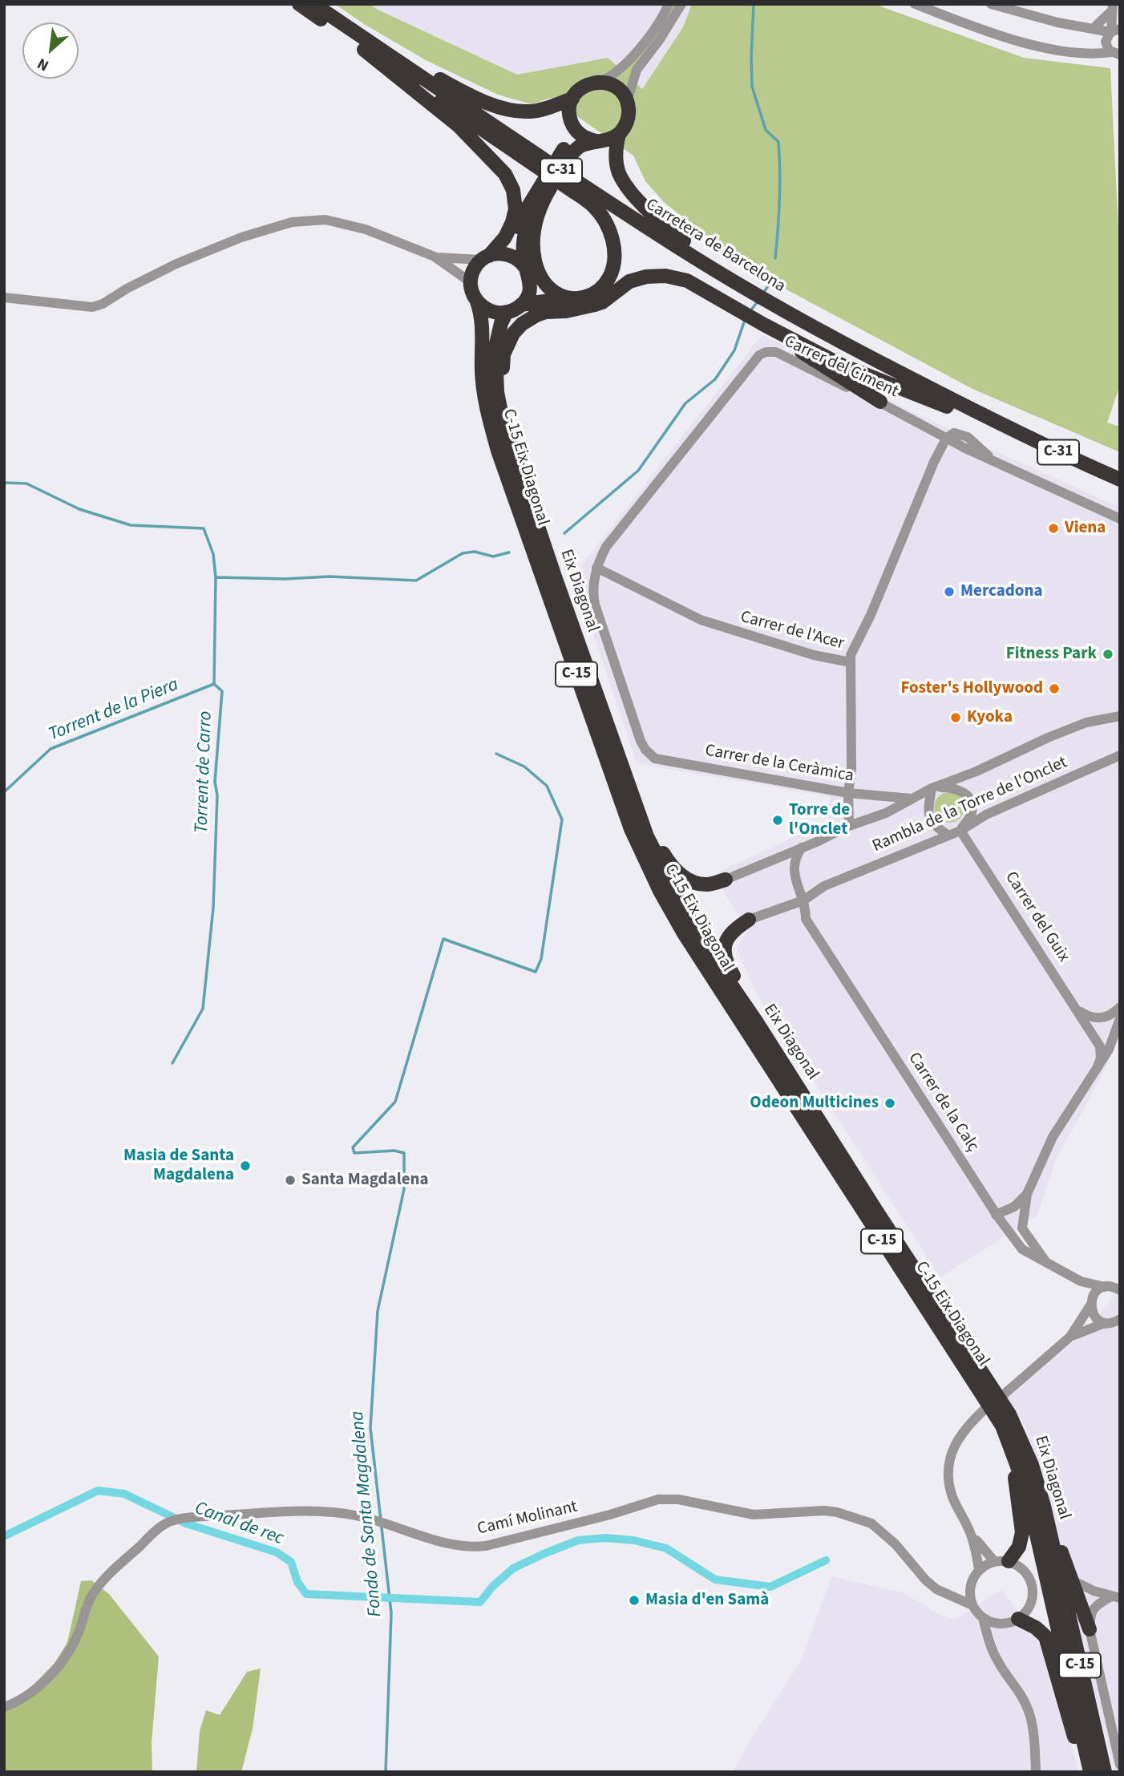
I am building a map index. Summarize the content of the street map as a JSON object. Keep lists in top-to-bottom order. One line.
{"streets":{"highway":["C-31","Carretera de Barcelona","C-15 Eix Diagonal","Eix Diagonal","C-15"],"street":["Carrer del Ciment","Carrer de l'Acer","Carrer de la Ceràmica","Rambla de la Torre de l'Onclet","Carrer del Guix","Carrer de la Calç","Camí Molinant"]},"crossings":[["Carrer del Ciment","Carrer de l'Acer"],["Carrer del Ciment","Carrer de la Ceràmica"],["C-15 Eix Diagonal","Eix Diagonal"],["C-15 Eix Diagonal","C-15"],["Eix Diagonal","C-15"],["Carrer de l'Acer","Carrer de la Ceràmica"],["C-15","Camí Molinant"],["Carrer de la Ceràmica","Rambla de la Torre de l'Onclet"],["Rambla de la Torre de l'Onclet","Carrer del Guix"],["Rambla de la Torre de l'Onclet","Carrer de la Calç"]],"water":["Torrent de la Piera","Torrent de Carro","Fondo de Santa Magdalena","Canal de rec"],"places":["Viena","Mercadona","Fitness Park","Foster's Hollywood","Kyoka","Torre de l'Onclet","Odeon Multicines","Masia de Santa Magdalena","Santa Magdalena","Masia d'en Samà"],"north":"bottom left"}
